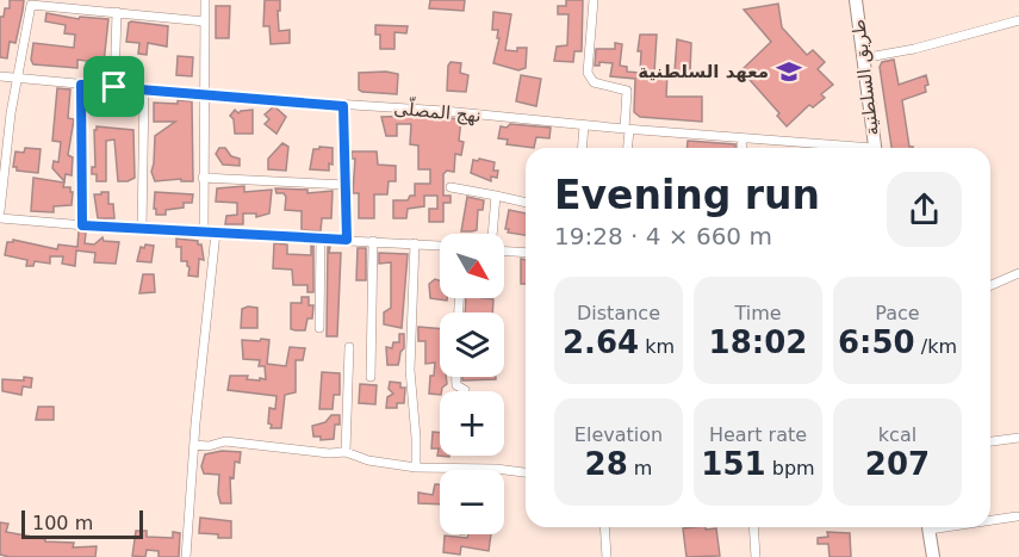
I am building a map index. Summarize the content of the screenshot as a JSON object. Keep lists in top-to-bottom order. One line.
{"streets":{"main road":["طريق السلطنية"],"street":["نهج المصلّى"]},"places":{"school or university":["معهد السلطنية"]},"scale_bar":"100 m","north":"bottom right","page":{"heading":["Evening run","19:28 · 4 × 660 m"],"map_buttons":["+","−"],"stats":[["Distance","2.64 km"],["Time","18:02"],["Pace","6:50 /km"],["Elevation","28 m"],["Heart rate","151 bpm"],["kcal","207"]],"scale":"100 m"}}
